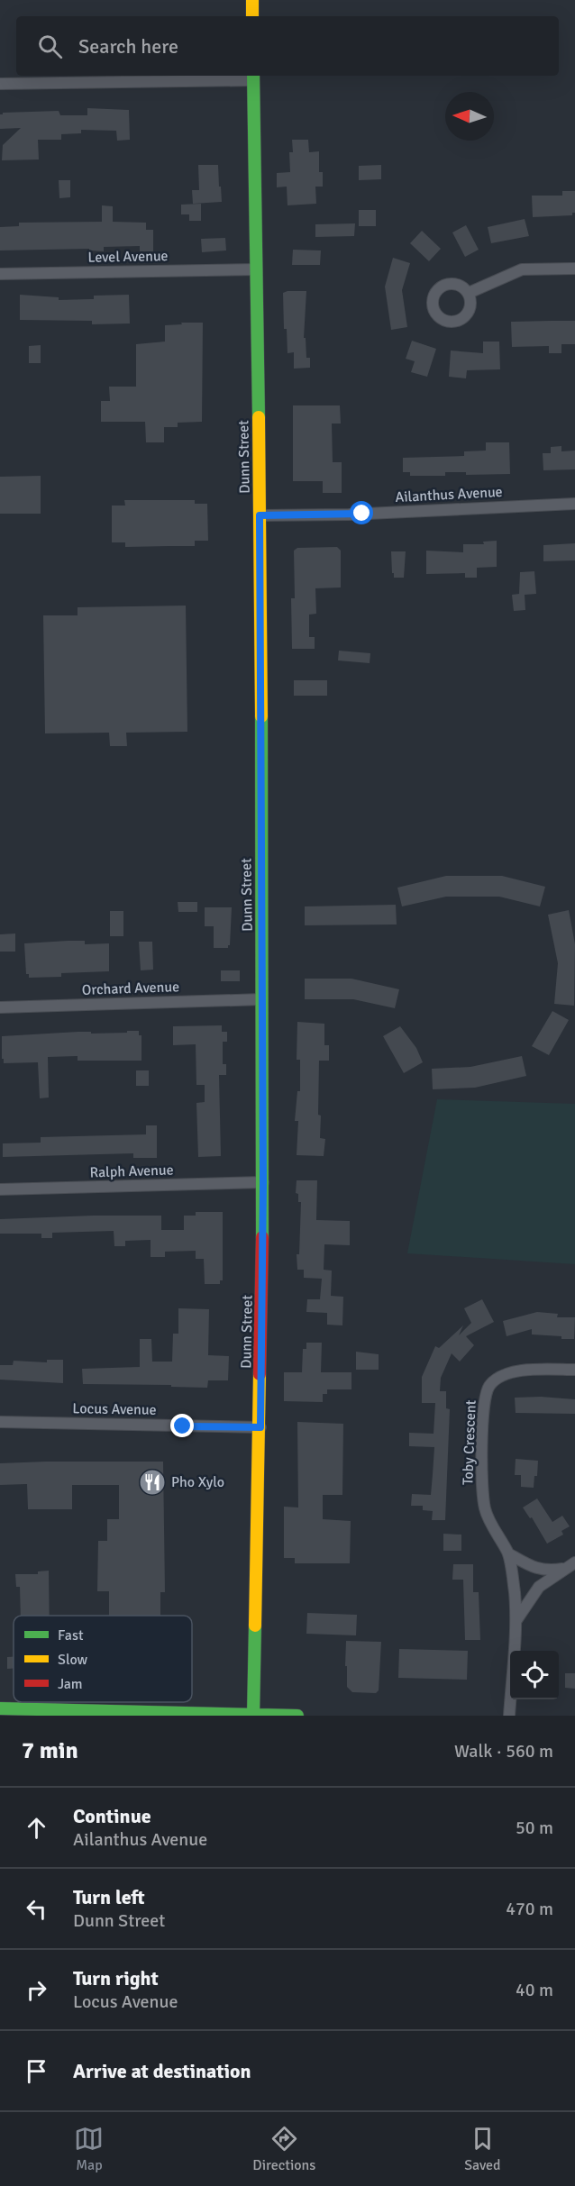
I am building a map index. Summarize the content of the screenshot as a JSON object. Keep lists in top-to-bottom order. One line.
{"streets":{"street":["Level Avenue","Dunn Street","Ailanthus Avenue","Orchard Avenue","Ralph Avenue","Locus Avenue","Toby Crescent"]},"crossings":[["Level Avenue","Dunn Street"],["Dunn Street","Ailanthus Avenue"],["Dunn Street","Orchard Avenue"],["Dunn Street","Ralph Avenue"],["Dunn Street","Locus Avenue"]],"places":{"restaurant":["Pho Xylo"]},"legend":["Fast","Slow","Jam"],"north":"left","page":{"search":"Search here","heading":["7 min","Walk · 560 m"],"list":[["Continue","Ailanthus Avenue","50 m"],["Turn left","Dunn Street","470 m"],["Turn right","Locus Avenue","40 m"],"Arrive at destination"],"nav":["Map","Directions","Saved"]}}
